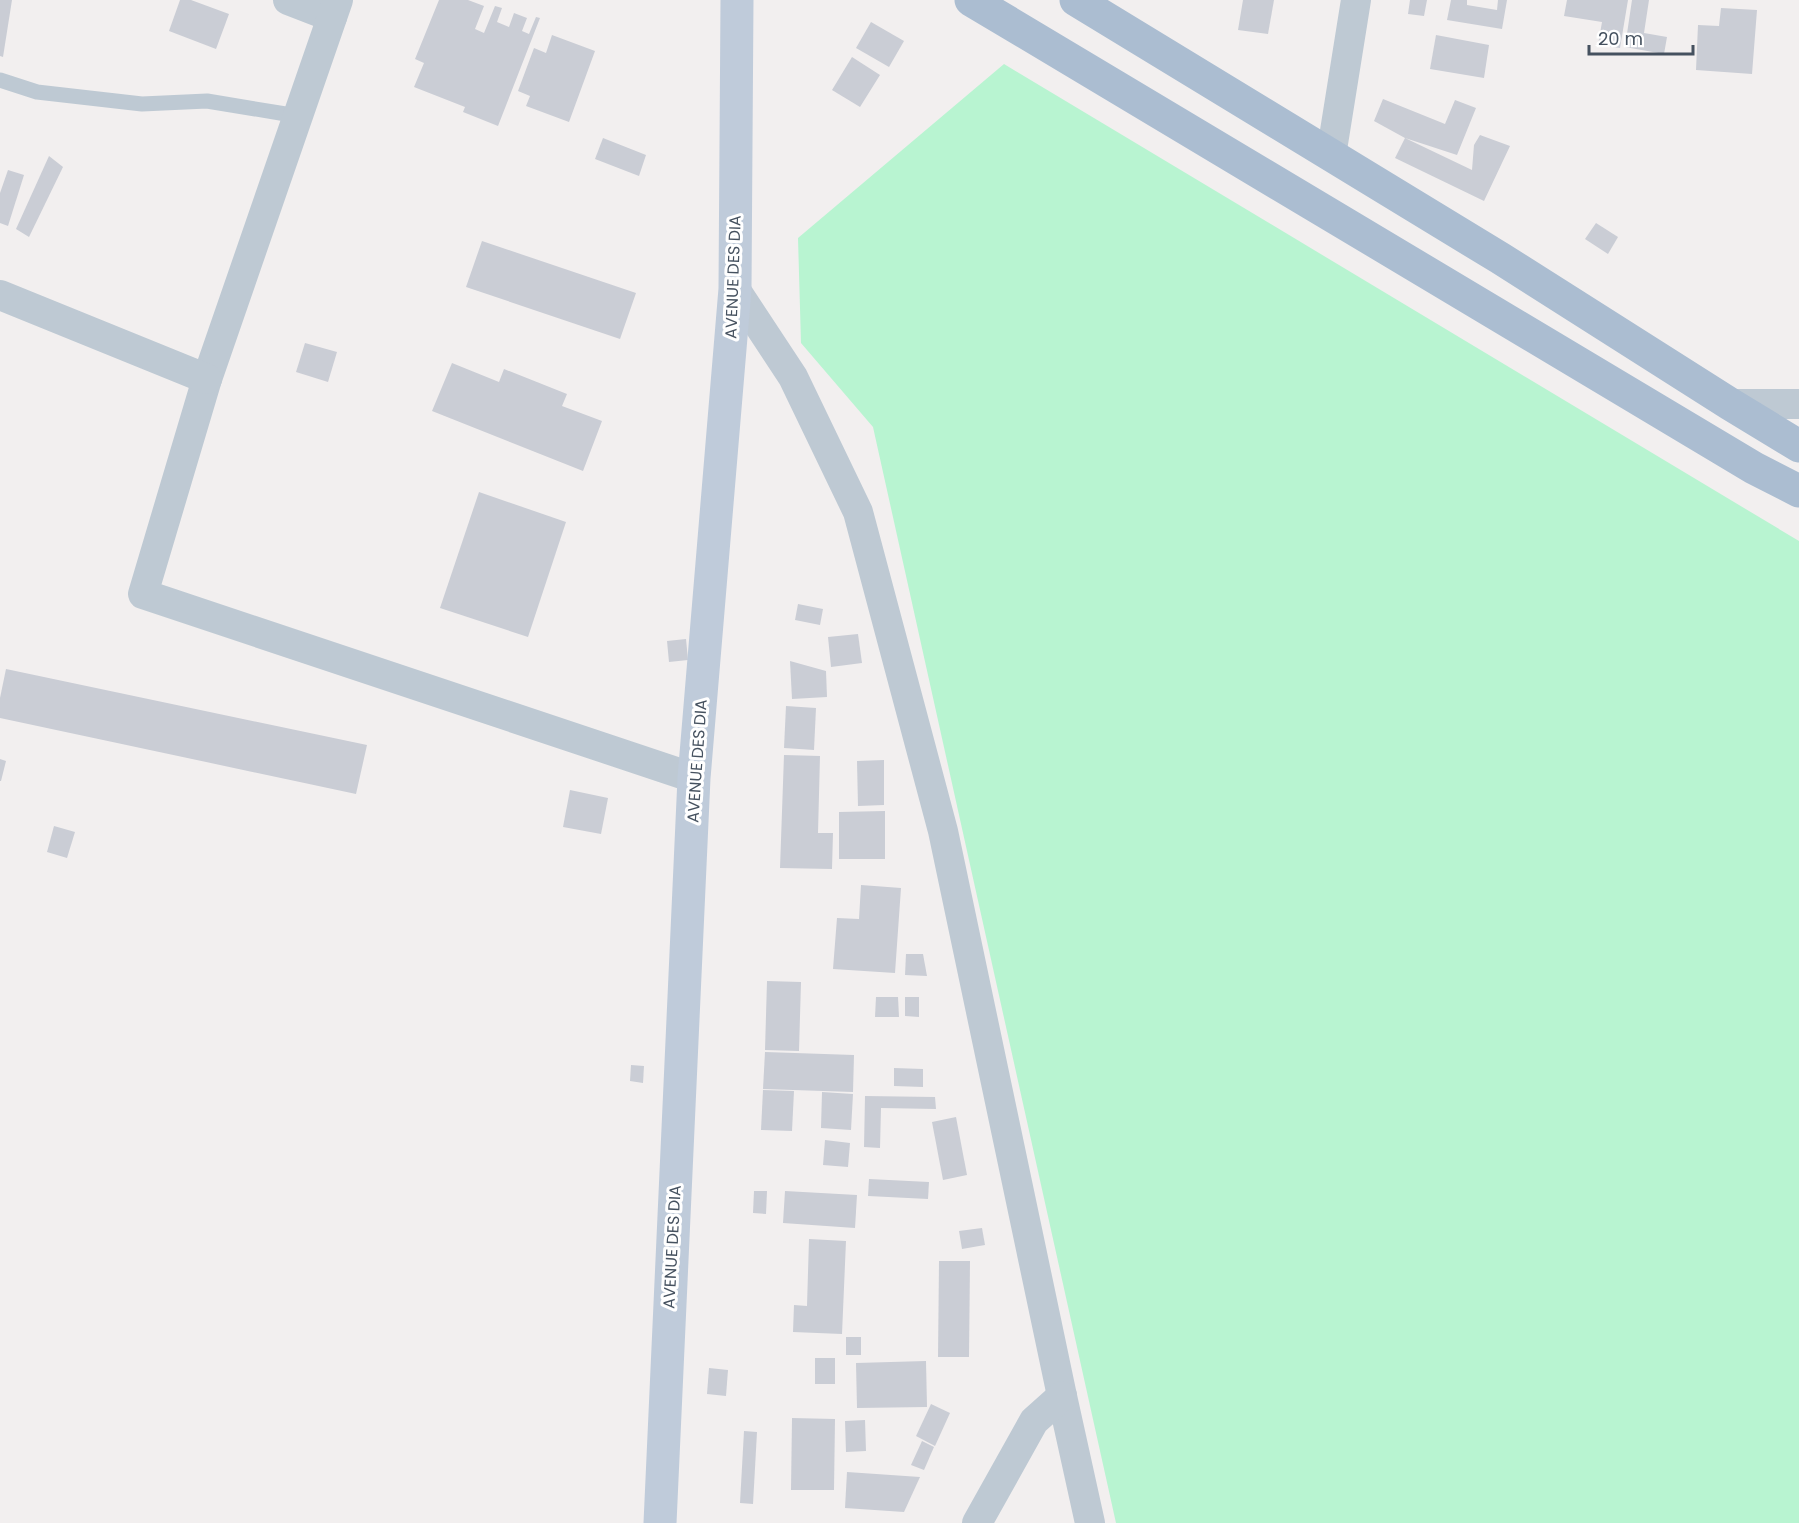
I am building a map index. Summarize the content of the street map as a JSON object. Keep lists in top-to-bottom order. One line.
{"streets":{"street":["AVENUE DES DIA"]},"scale_bar":"20 m"}
